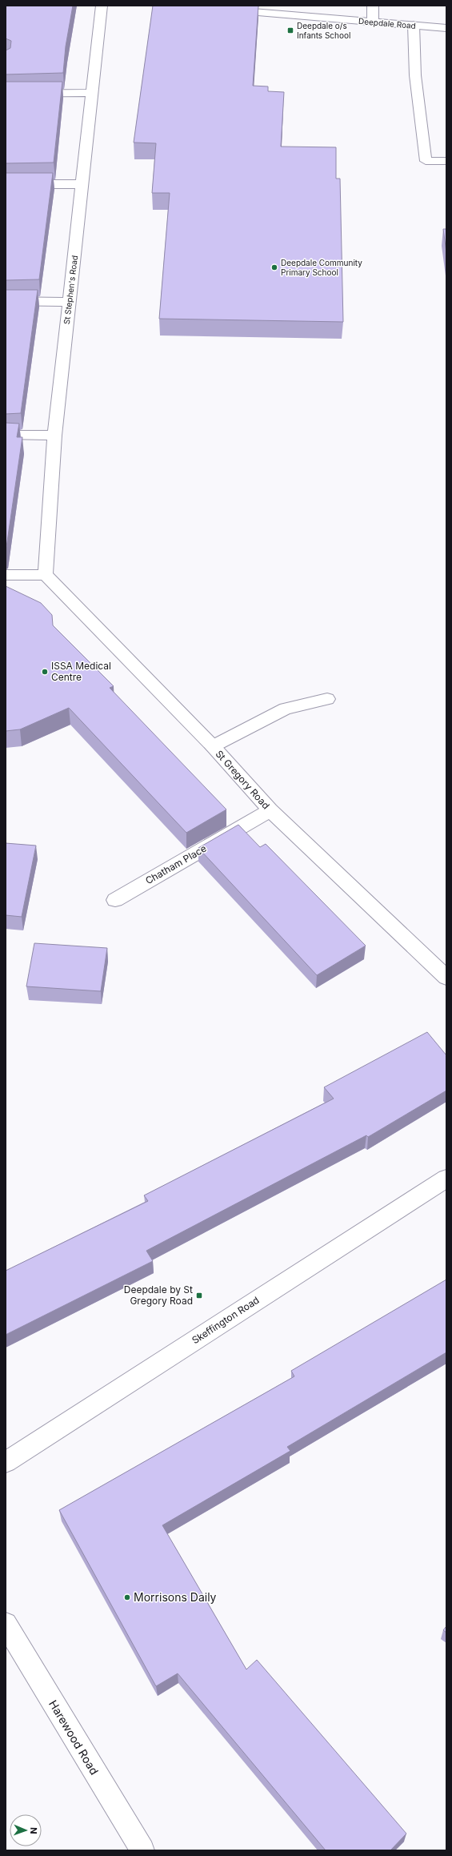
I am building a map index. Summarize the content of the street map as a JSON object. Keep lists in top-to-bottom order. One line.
{"streets":{"street":["Deepdale Road","St Stephen's Road","St Gregory Road","Chatham Place","Skeffington Road","Harewood Road"]},"crossings":[["St Stephen's Road","St Gregory Road"],["St Gregory Road","Chatham Place"]],"places":{"transit":["Deepdale o/s Infants School","Deepdale by St Gregory Road"],"other":["Deepdale Community Primary School","ISSA Medical Centre","Morrisons Daily"]},"north":"right"}
